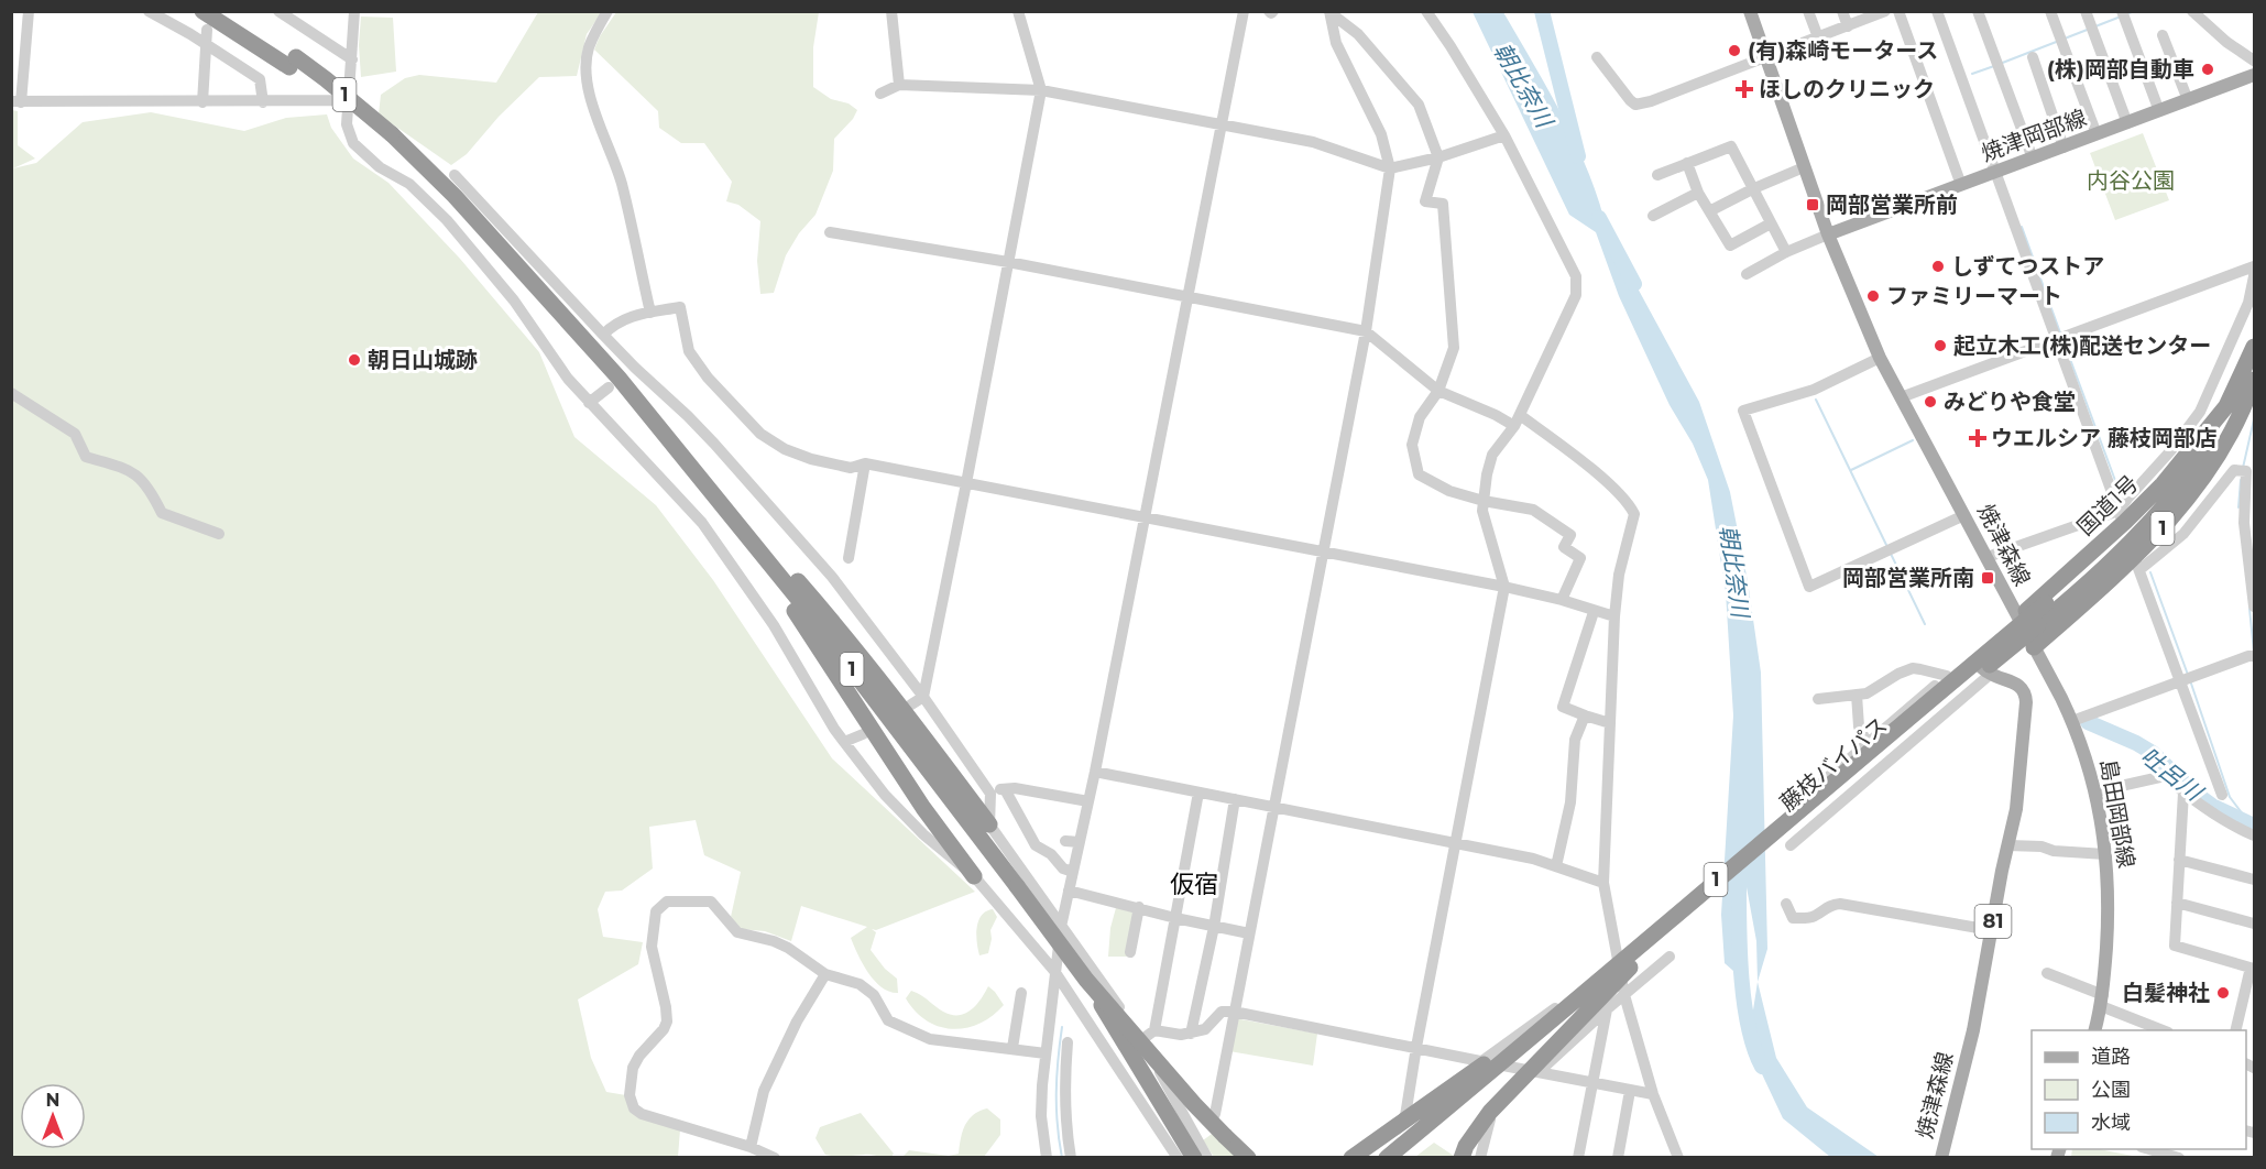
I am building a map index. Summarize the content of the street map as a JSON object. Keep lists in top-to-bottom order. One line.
{"streets":{"highway":["1","国道1号","藤枝バイパス"],"main road":["焼津岡部線","焼津森線","島田岡部線","81"]},"crossings":[["1","藤枝バイパス"],["1","島田岡部線"],["焼津岡部線","焼津森線"],["国道1号","焼津森線"],["国道1号","藤枝バイパス"],["国道1号","島田岡部線"],["焼津森線","島田岡部線"]],"districts":["仮宿"],"water":["朝比奈川","吐呂川"],"parks":["内谷公園"],"places":{"other":["(有)森崎モータース","(株)岡部自動車","しずてつストア","ファミリーマート","起立木工(株)配送センター","朝日山城跡","みどりや食堂","白髪神社"],"health":["ほしのクリニック","ウエルシア 藤枝岡部店"],"transit":["岡部営業所前","岡部営業所南"]},"legend":["道路","公園","水域"],"north":"top"}
